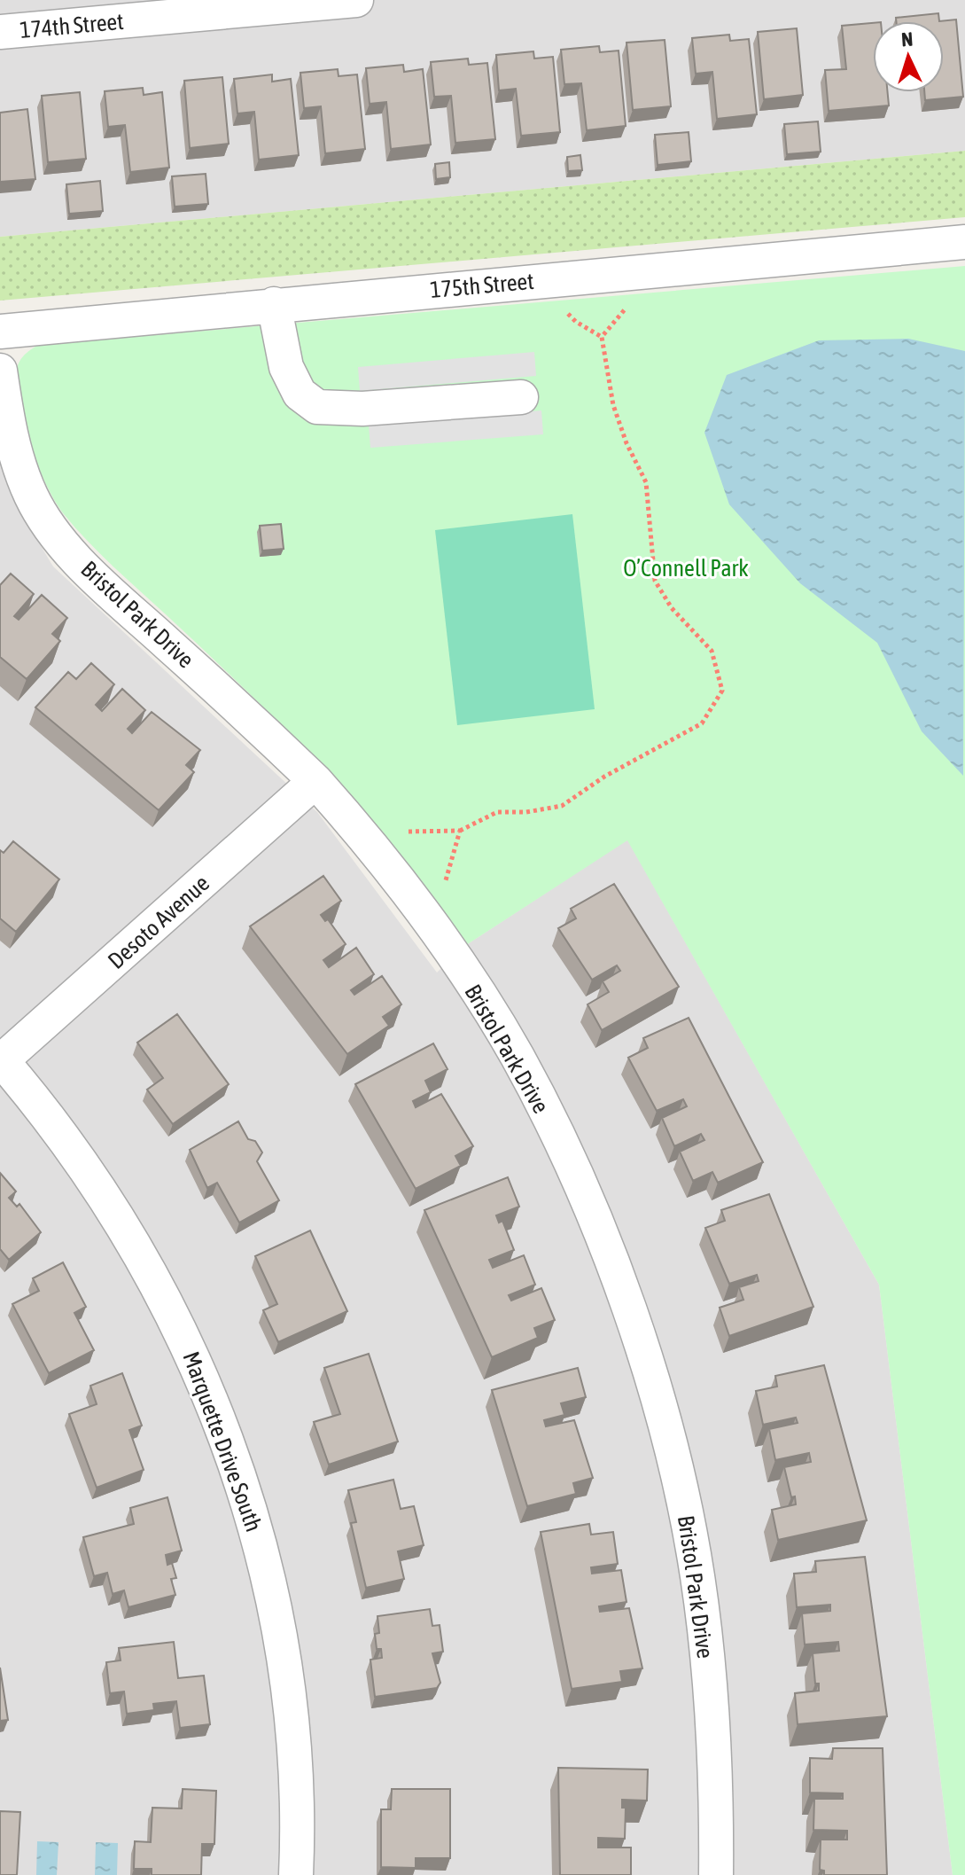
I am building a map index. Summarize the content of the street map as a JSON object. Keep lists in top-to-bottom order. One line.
{"streets":{"street":["174th Street","175th Street","Bristol Park Drive","Desoto Avenue","Marquette Drive South"]},"crossings":[["Bristol Park Drive","Desoto Avenue"],["Desoto Avenue","Marquette Drive South"]],"parks":["O’Connell Park"],"north":"top"}
